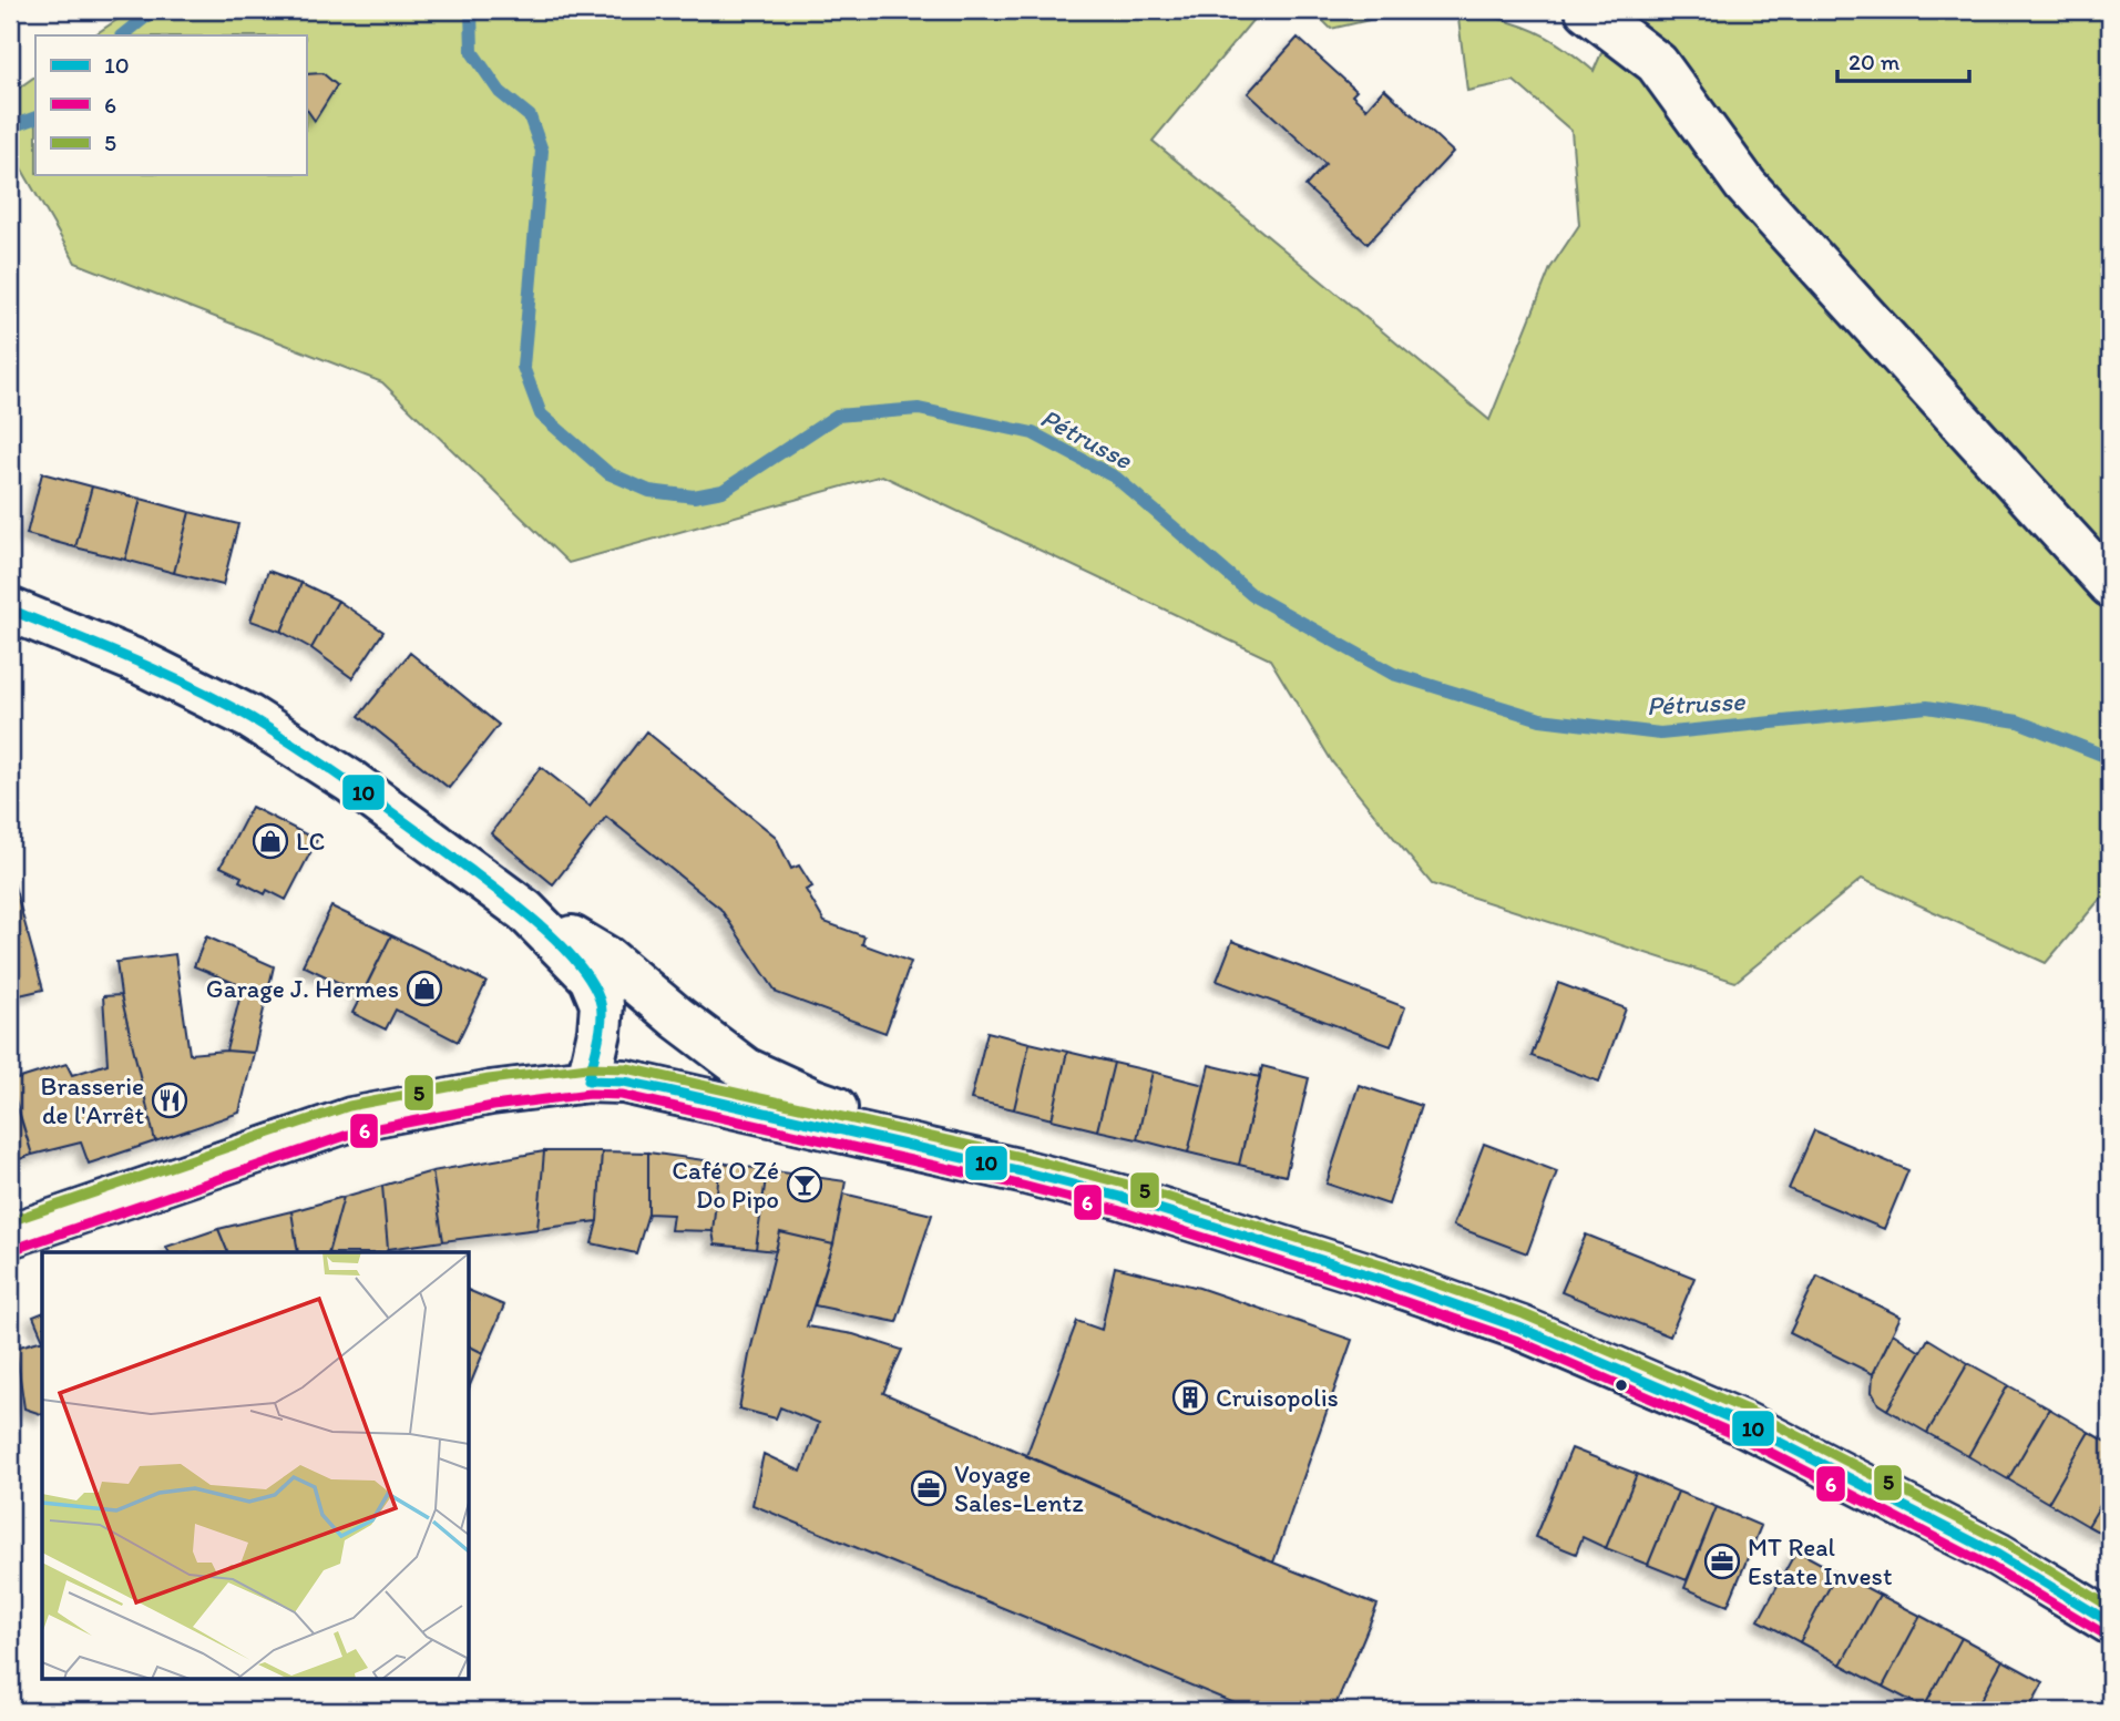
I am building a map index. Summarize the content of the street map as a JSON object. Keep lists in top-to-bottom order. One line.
{"water":["Pétrusse"],"places":{"shop":["LC","Garage J. Hermes"],"restaurant":["Brasserie de l'Arrêt"],"bar":["Café O Zé Do Pipo"],"building":["Cruisopolis"],"office":["Voyage Sales-Lentz","MT Real Estate Invest"]},"lines":["transit line 10","transit line 5","transit line 6"],"legend":["10","6","5"],"scale_bar":"20 m"}
